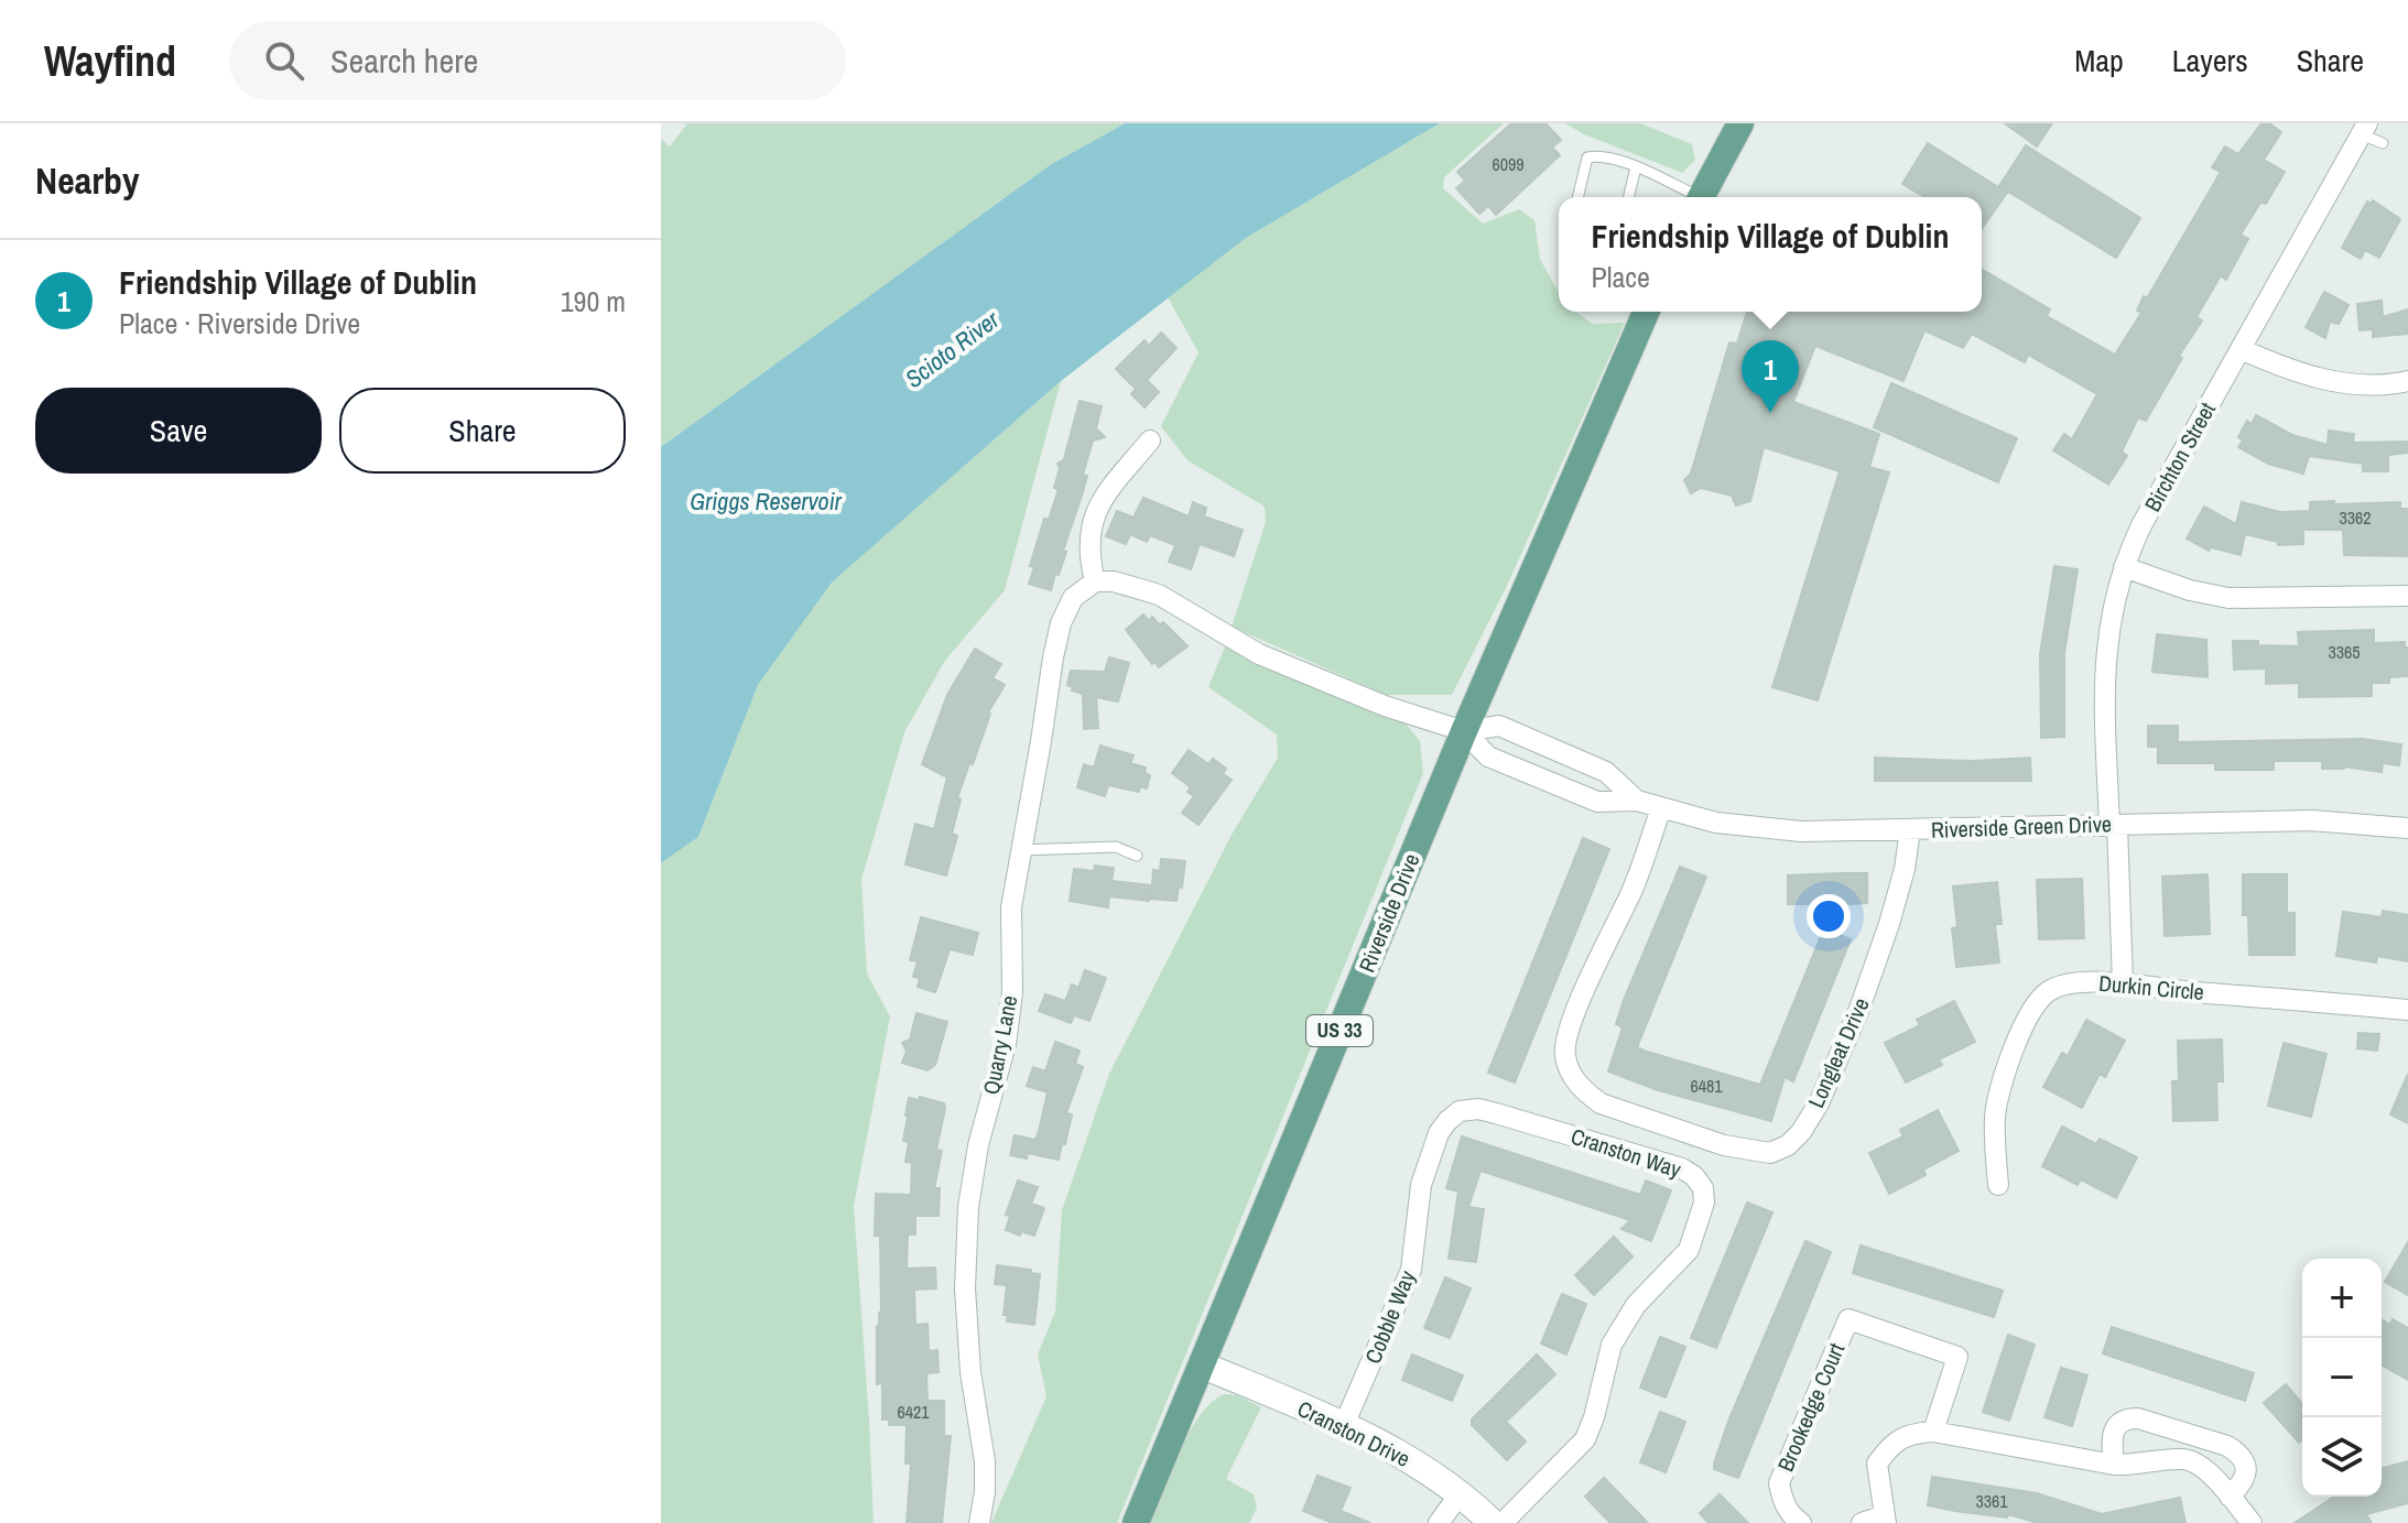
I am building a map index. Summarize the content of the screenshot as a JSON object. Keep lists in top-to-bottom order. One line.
{"streets":{"main road":["Riverside Drive","US 33"],"street":["Birchton Street","Riverside Green Drive","Durkin Circle","Quarry Lane","Longleat Drive","Cranston Way","Cobble Way","Brookedge Court","Cranston Drive"]},"crossings":[["Birchton Street","Riverside Green Drive"],["Birchton Street","Durkin Circle"],["Riverside Green Drive","Riverside Drive"],["Riverside Green Drive","Longleat Drive"],["Riverside Drive","Cranston Drive"],["Cranston Way","Cobble Way"],["Cobble Way","Cranston Drive"]],"water":["Scioto River","Griggs Reservoir"],"house_numbers":["6099","3362","3365","6481","6421","3361"],"page":{"header":"Wayfind","search":"Search here","nav":["Map","Layers","Share"],"heading":"Nearby","popup":["Friendship Village of Dublin","Place"],"list":[{"mark":"1","name":"Friendship Village of Dublin","note":"Place · Riverside Drive","value":"190 m"}],"pins":"1","buttons":["Save","Share"],"map_buttons":["+","−"]}}
